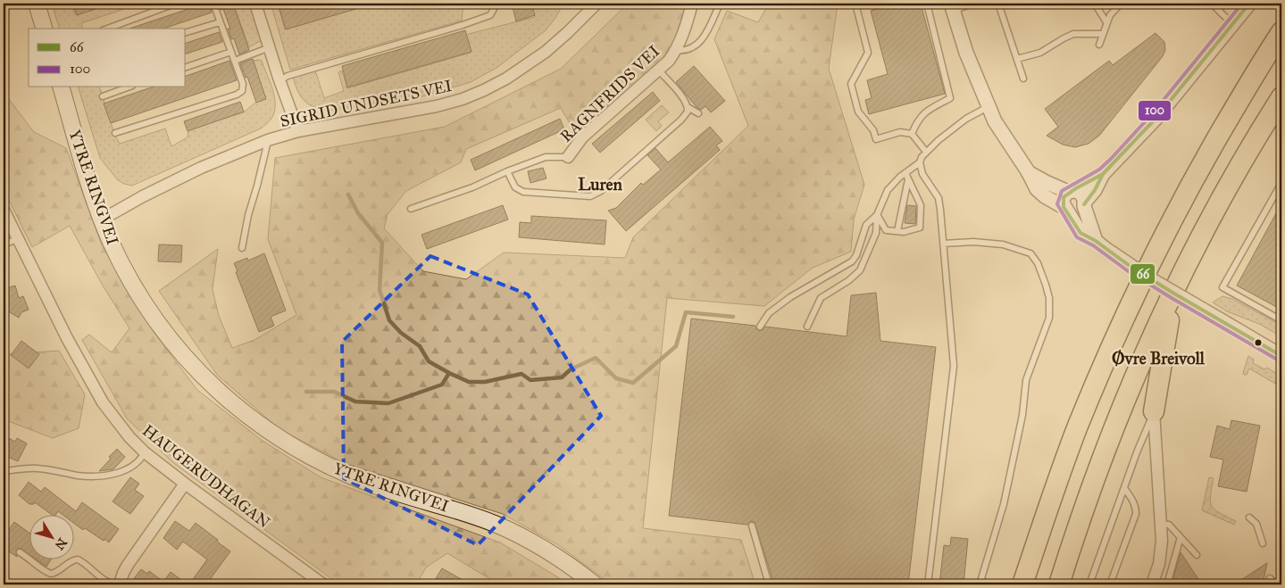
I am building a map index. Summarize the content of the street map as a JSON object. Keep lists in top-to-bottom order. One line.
{"streets":{"main road":["YTRE RINGVEI"],"street":["RAGNFRIDS VEI","SIGRID UNDSETS VEI","HAUGERUDHAGAN"]},"crossings":[["SIGRID UNDSETS VEI","YTRE RINGVEI"]],"districts":["Luren","Øvre Breivoll"],"lines":["transit line 66","transit line 100"],"legend":["66","100"],"north":"bottom right"}
